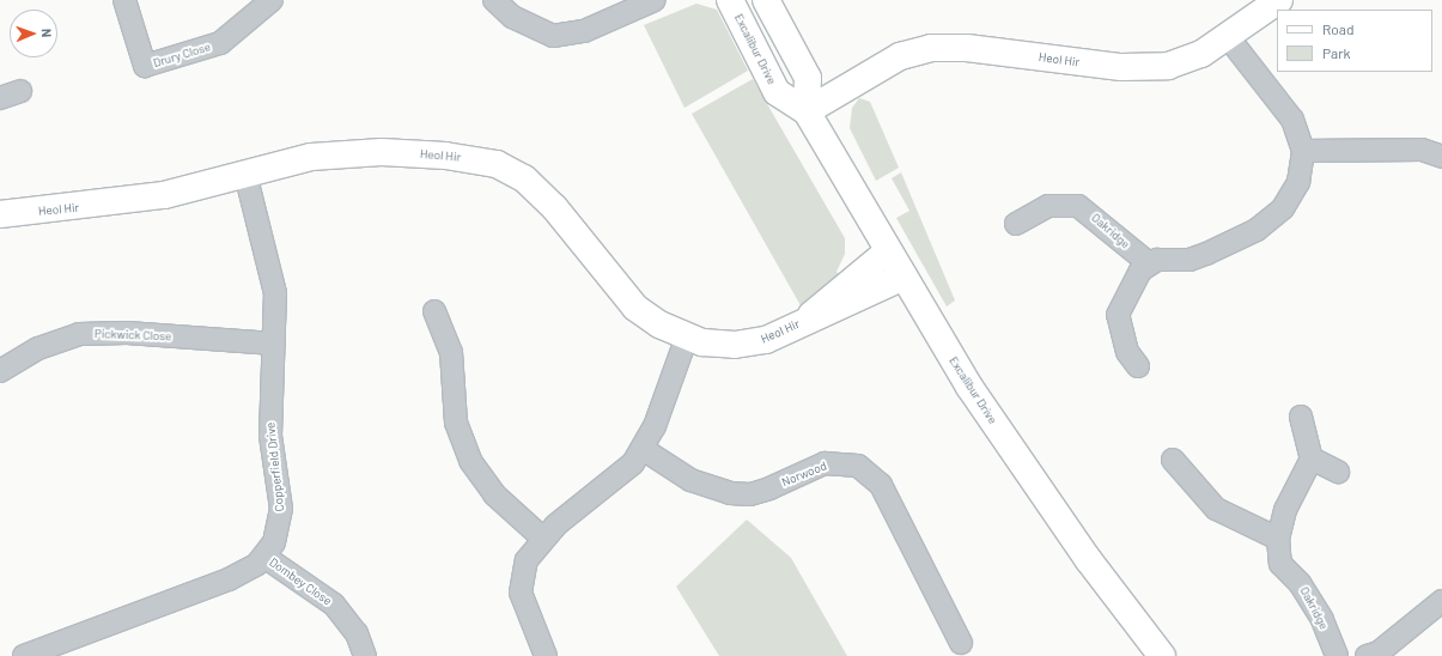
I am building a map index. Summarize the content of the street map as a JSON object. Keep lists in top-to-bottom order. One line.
{"streets":{"street":["Excalibur Drive","Drury Close","Heol Hir","Oakridge","Pickwick Close","Copperfield Drive","Norwood","Dombey Close"]},"crossings":[["Excalibur Drive","Heol Hir"],["Heol Hir","Copperfield Drive"],["Pickwick Close","Copperfield Drive"],["Copperfield Drive","Dombey Close"]],"legend":["Road","Park"],"north":"right"}
